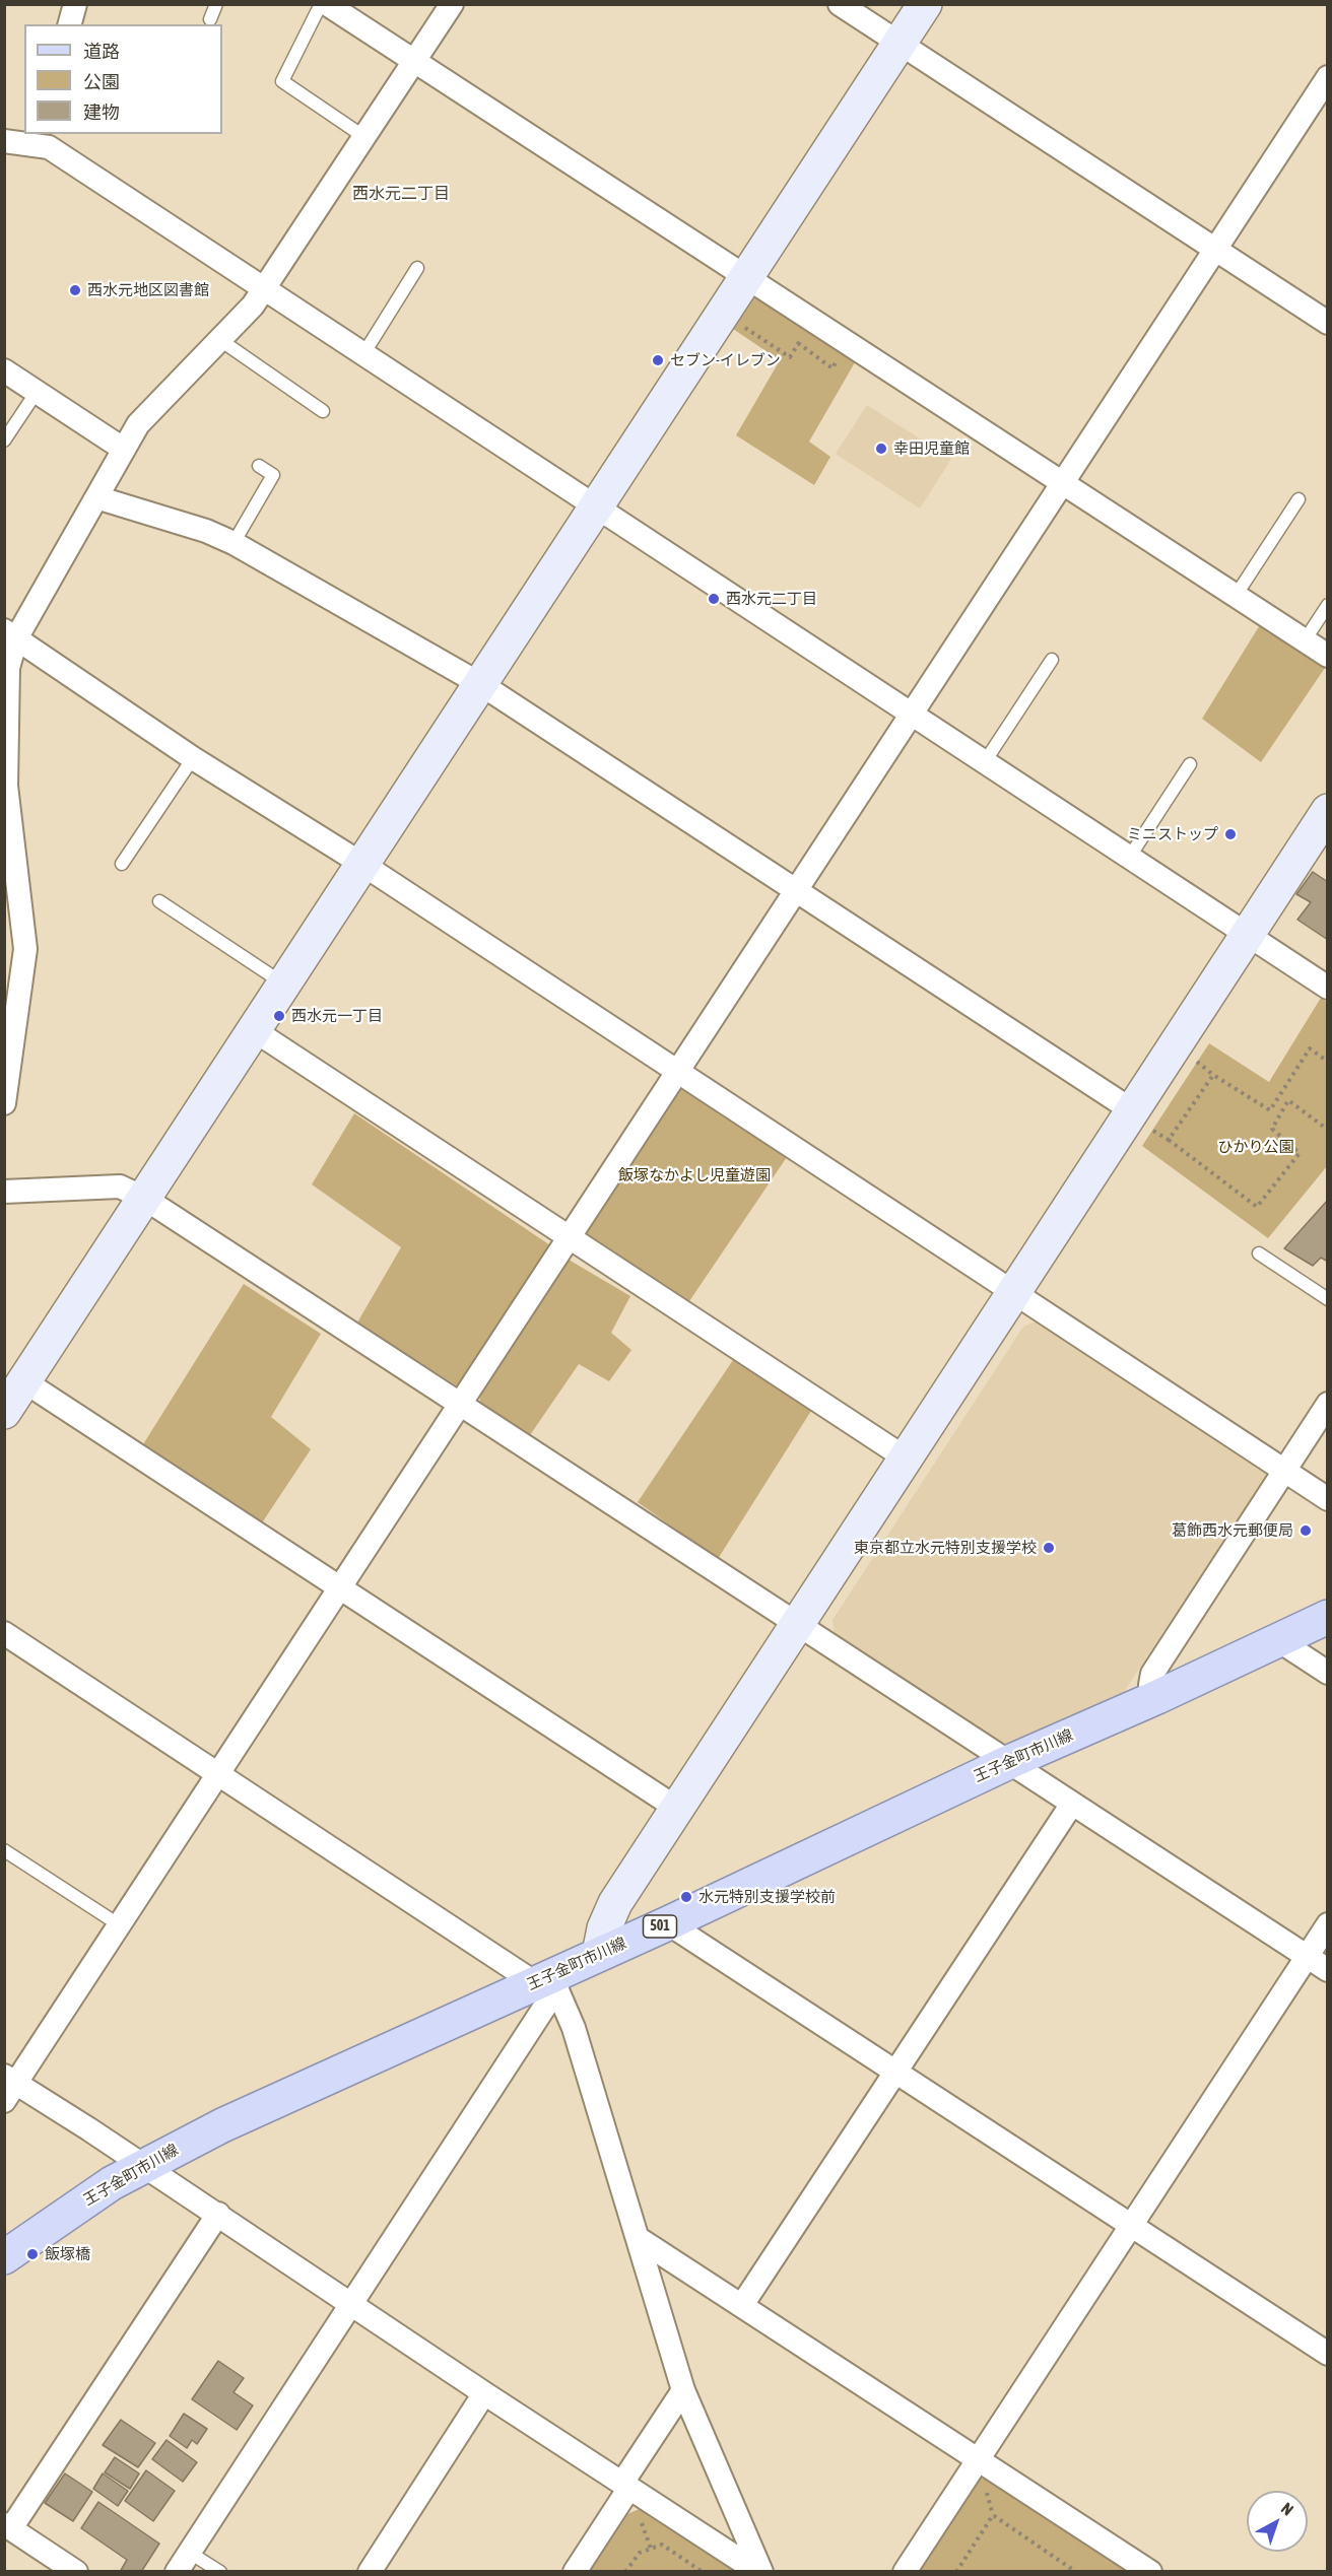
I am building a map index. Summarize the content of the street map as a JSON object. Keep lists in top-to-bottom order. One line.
{"streets":{"main road":["王子金町市川線","501"]},"districts":["西水元二丁目"],"parks":["ひかり公園","飯塚なかよし児童遊園"],"places":["西水元地区図書館","セブン-イレブン","幸田児童館","西水元二丁目","ミニストップ","西水元一丁目","葛飾西水元郵便局","東京都立水元特別支援学校","水元特別支援学校前","飯塚橋"],"legend":["道路","公園","建物"],"north":"top right"}
